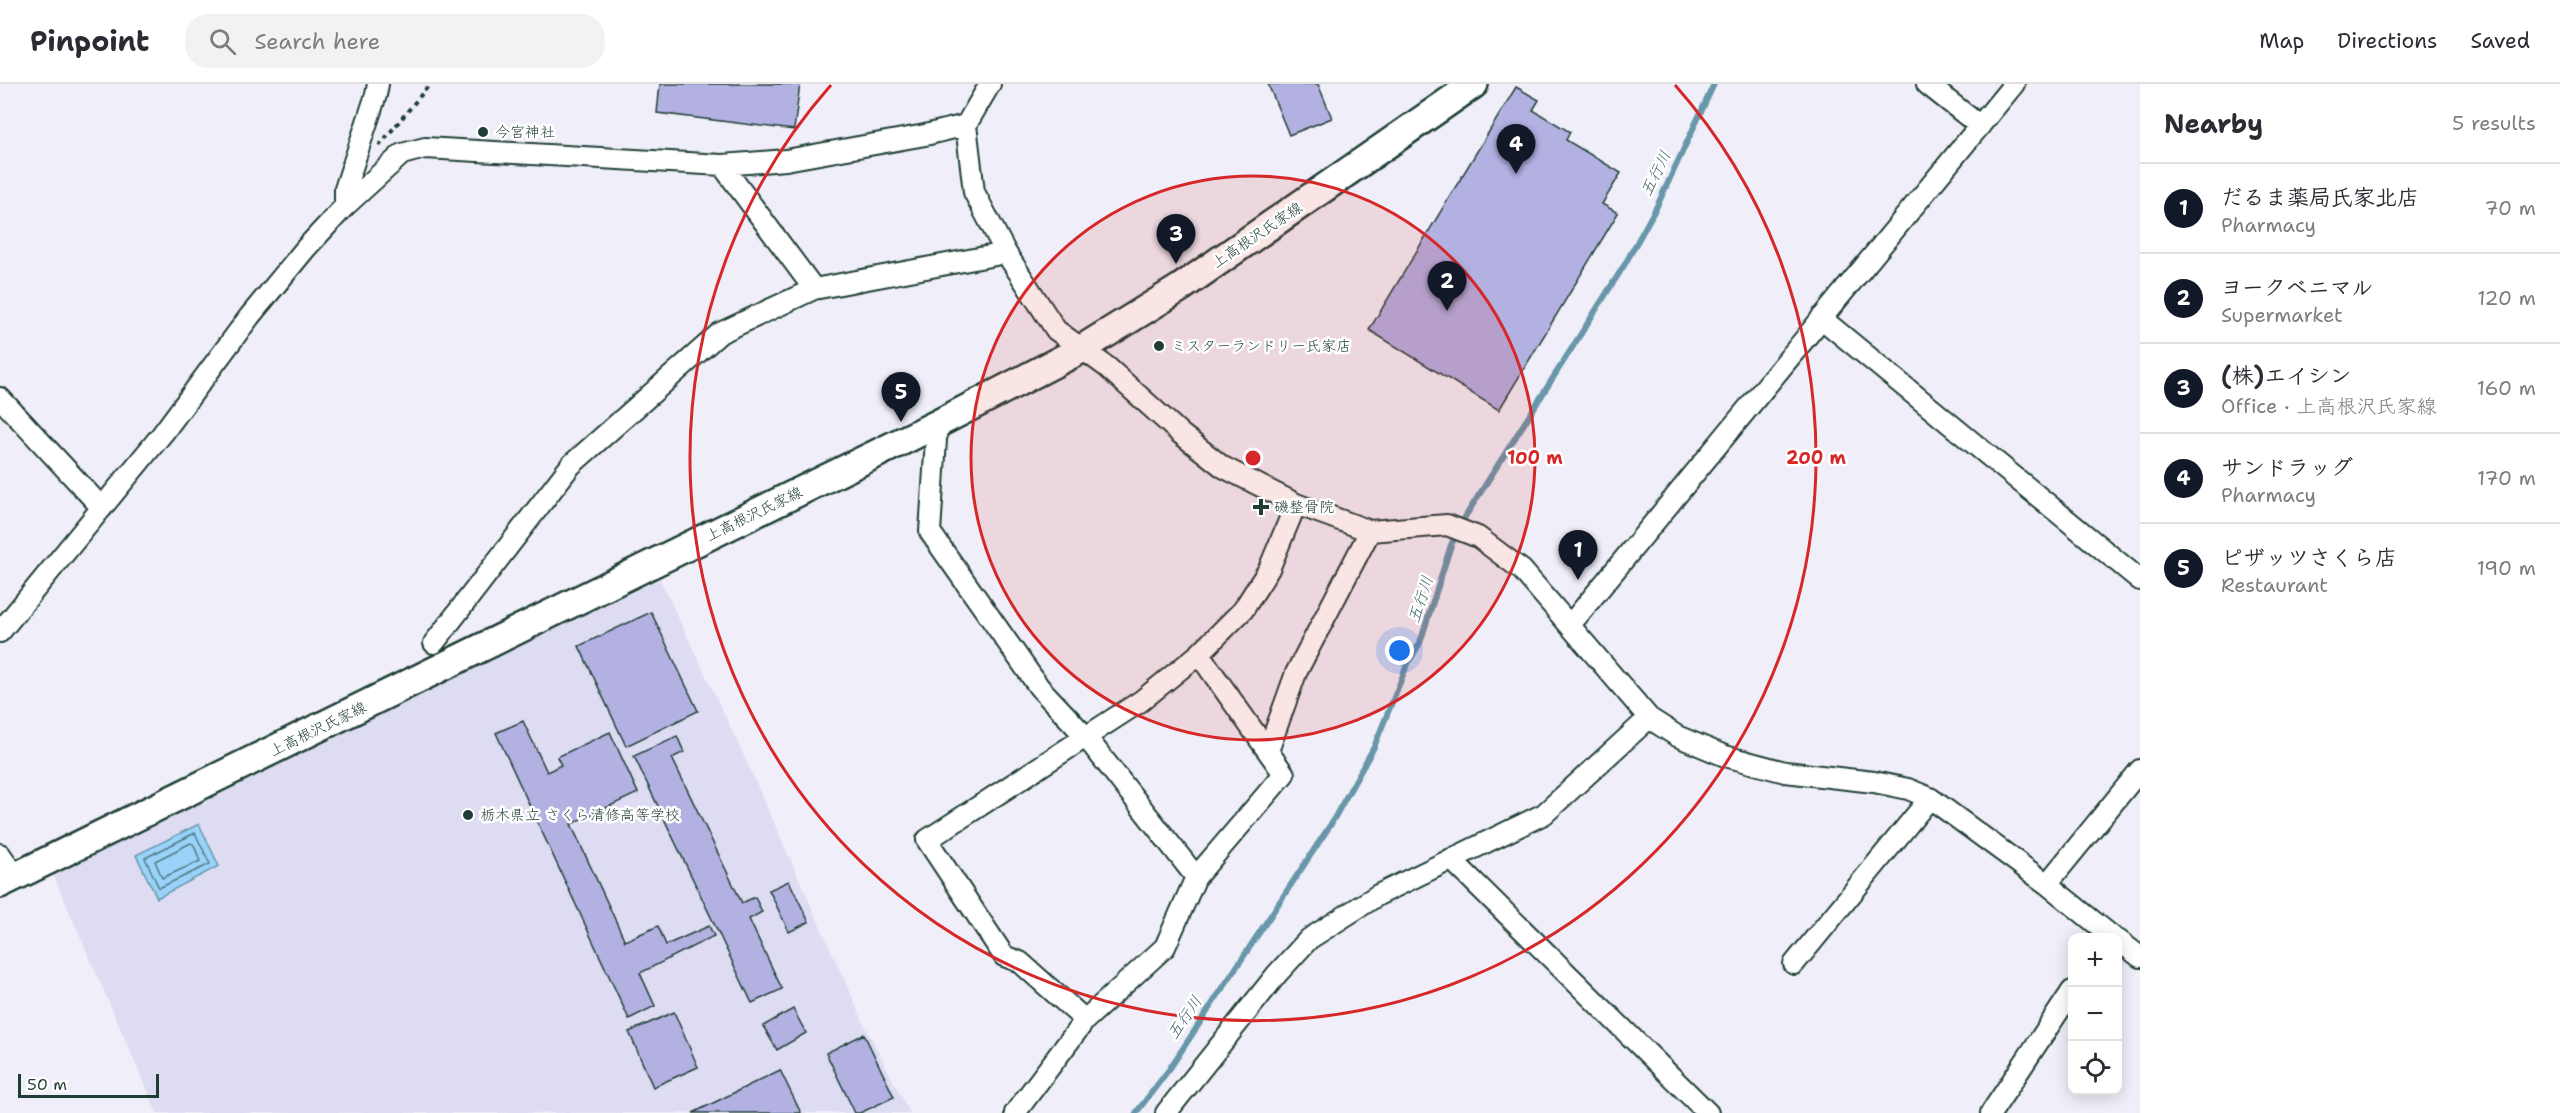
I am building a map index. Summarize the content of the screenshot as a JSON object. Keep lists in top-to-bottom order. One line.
{"streets":{"main road":["上高根沢氏家線"]},"water":["五行川"],"places":{"other":["今宮神社","ミスターランドリー氏家店","栃木県立 さくら清修高等学校"],"health":["磯整骨院"]},"scale_bar":"50 m","page":{"header":"Pinpoint","search":"Search here","nav":["Map","Directions","Saved"],"heading":["Nearby","5 results"],"pins":["4","3","2","5","1"],"list":[{"mark":"1","name":"だるま薬局氏家北店","note":"Pharmacy","value":"70 m"},{"mark":"2","name":"ヨークベニマル","note":"Supermarket","value":"120 m"},{"mark":"3","name":"(株)エイシン","note":"Office · 上高根沢氏家線","value":"160 m"},{"mark":"4","name":"サンドラッグ","note":"Pharmacy","value":"170 m"},{"mark":"5","name":"ピザッツさくら店","note":"Restaurant","value":"190 m"}],"map_buttons":["+","−"],"scale":"50 m"},"rings":["100 m","200 m"]}
